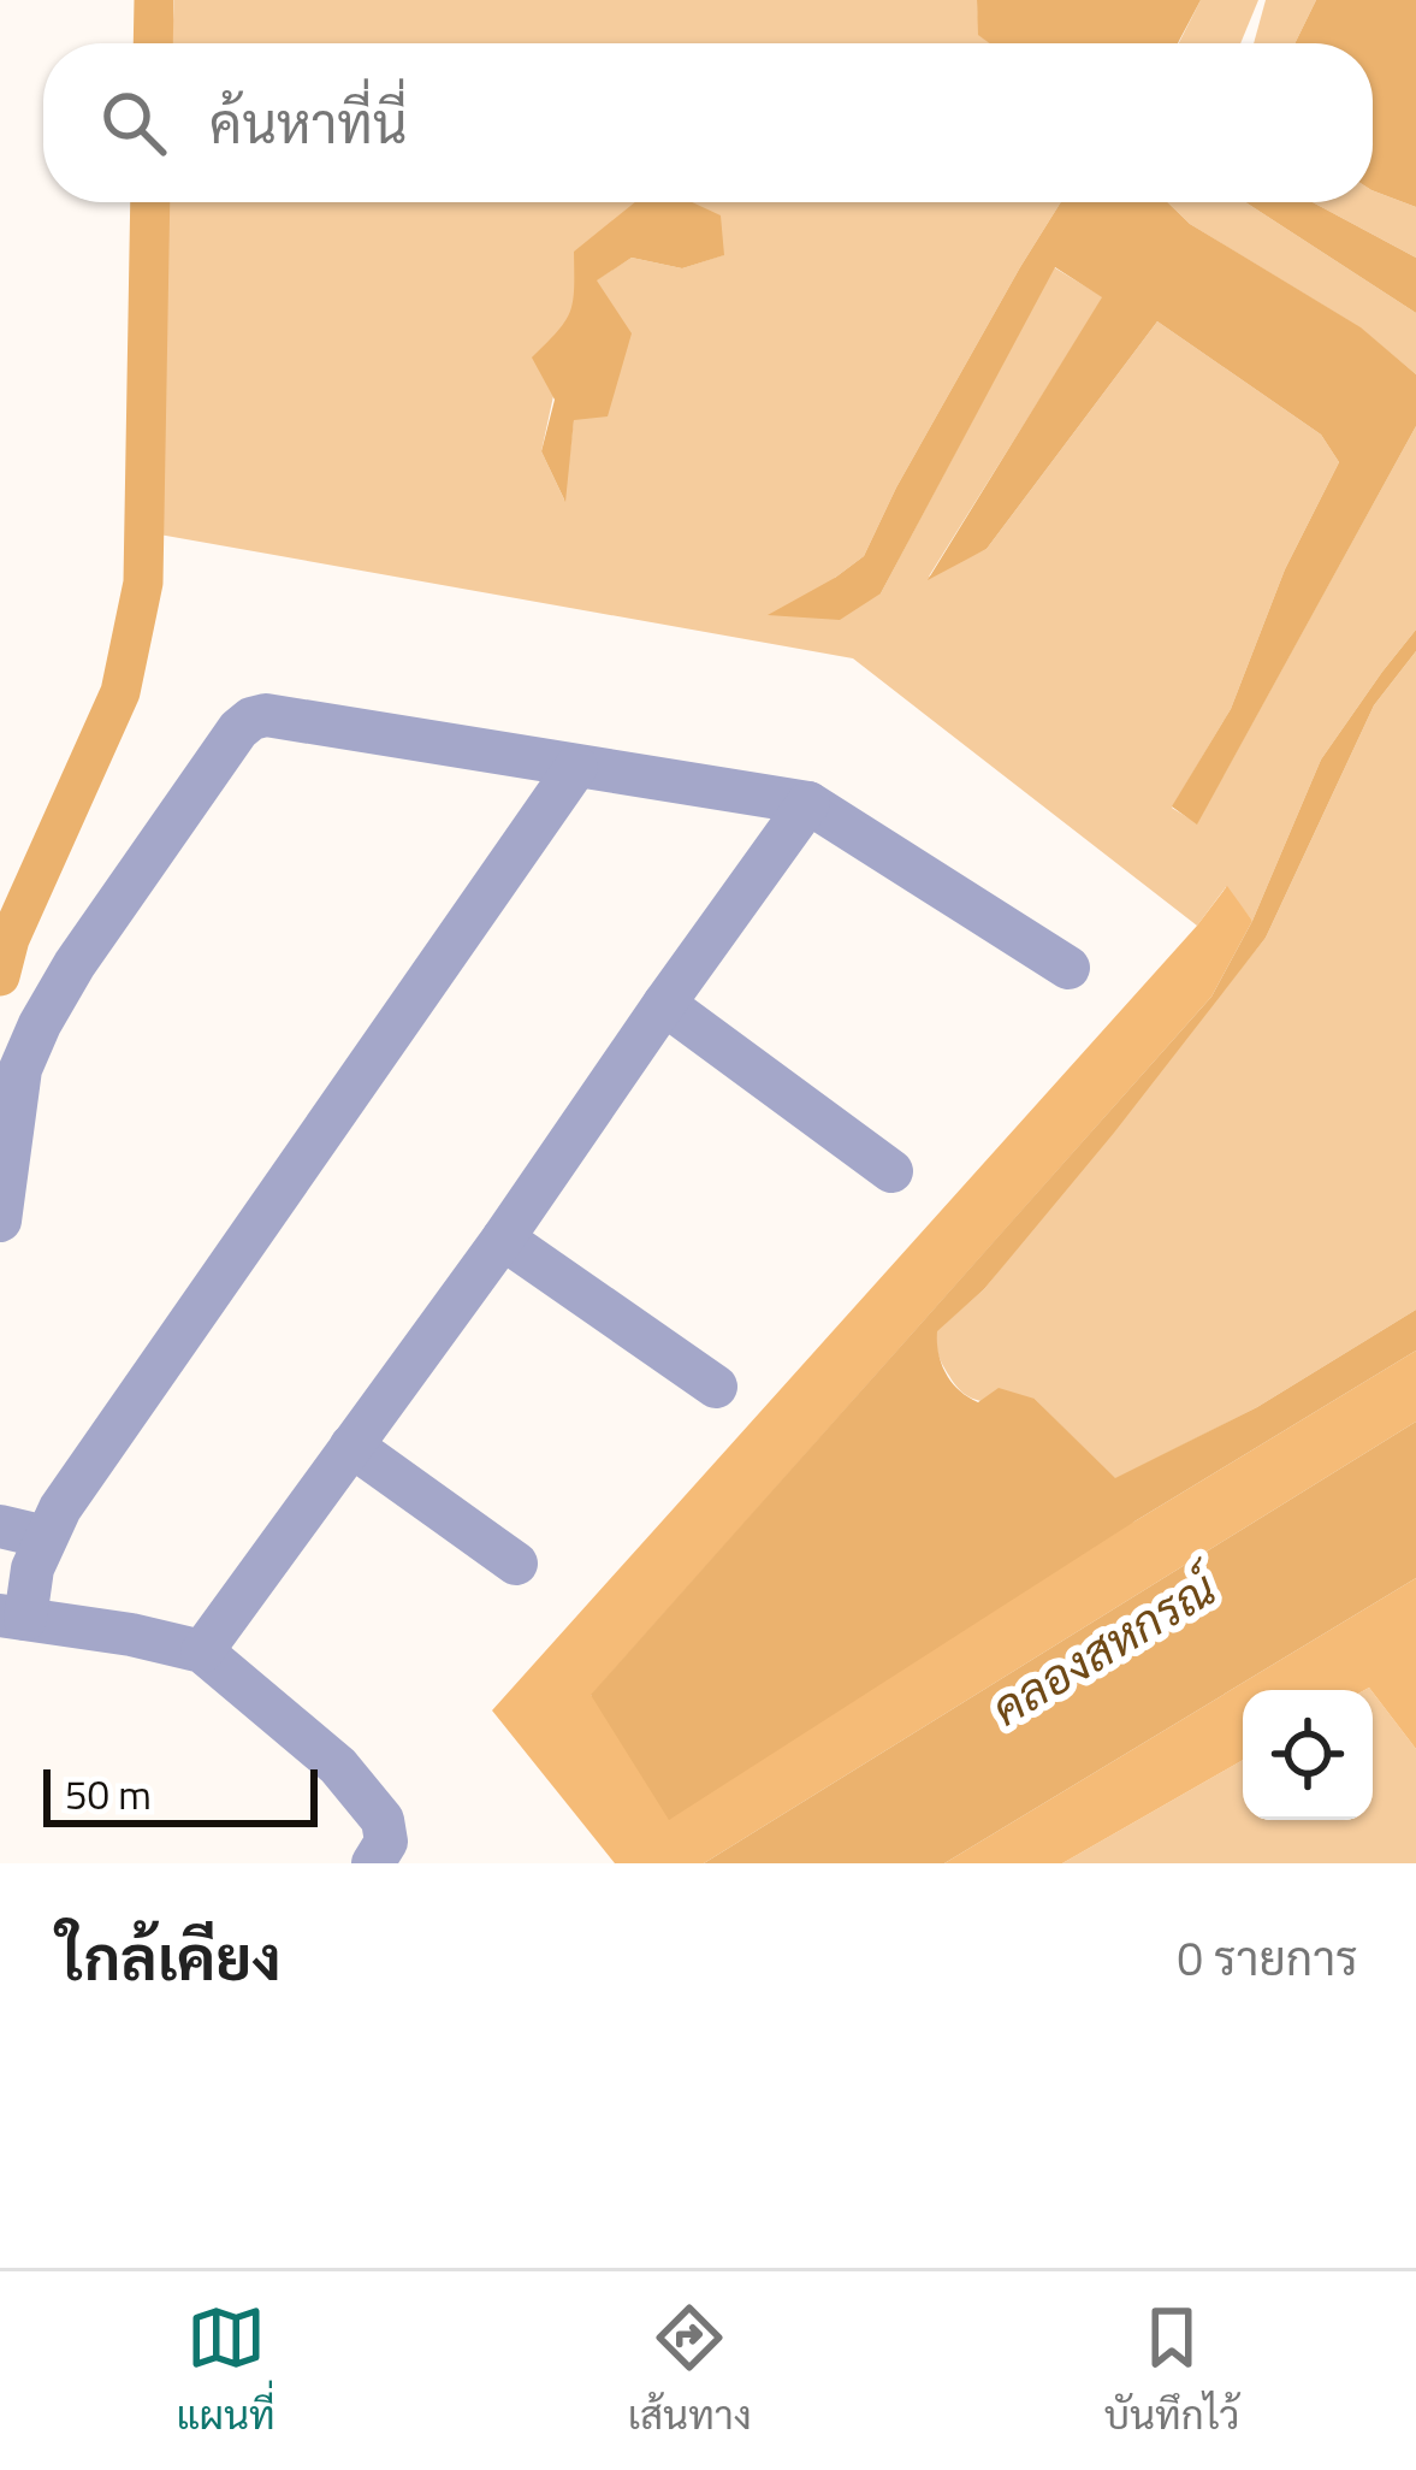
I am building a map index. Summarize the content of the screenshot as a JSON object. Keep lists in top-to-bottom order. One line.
{"water":["คลองสหกรณ์"],"scale_bar":"50 m","page":{"search":"ค้นหาที่นี่","scale":"50 m","heading":["ใกล้เคียง","0 รายการ"],"nav":["แผนที่","เส้นทาง","บันทึกไว้"]}}
